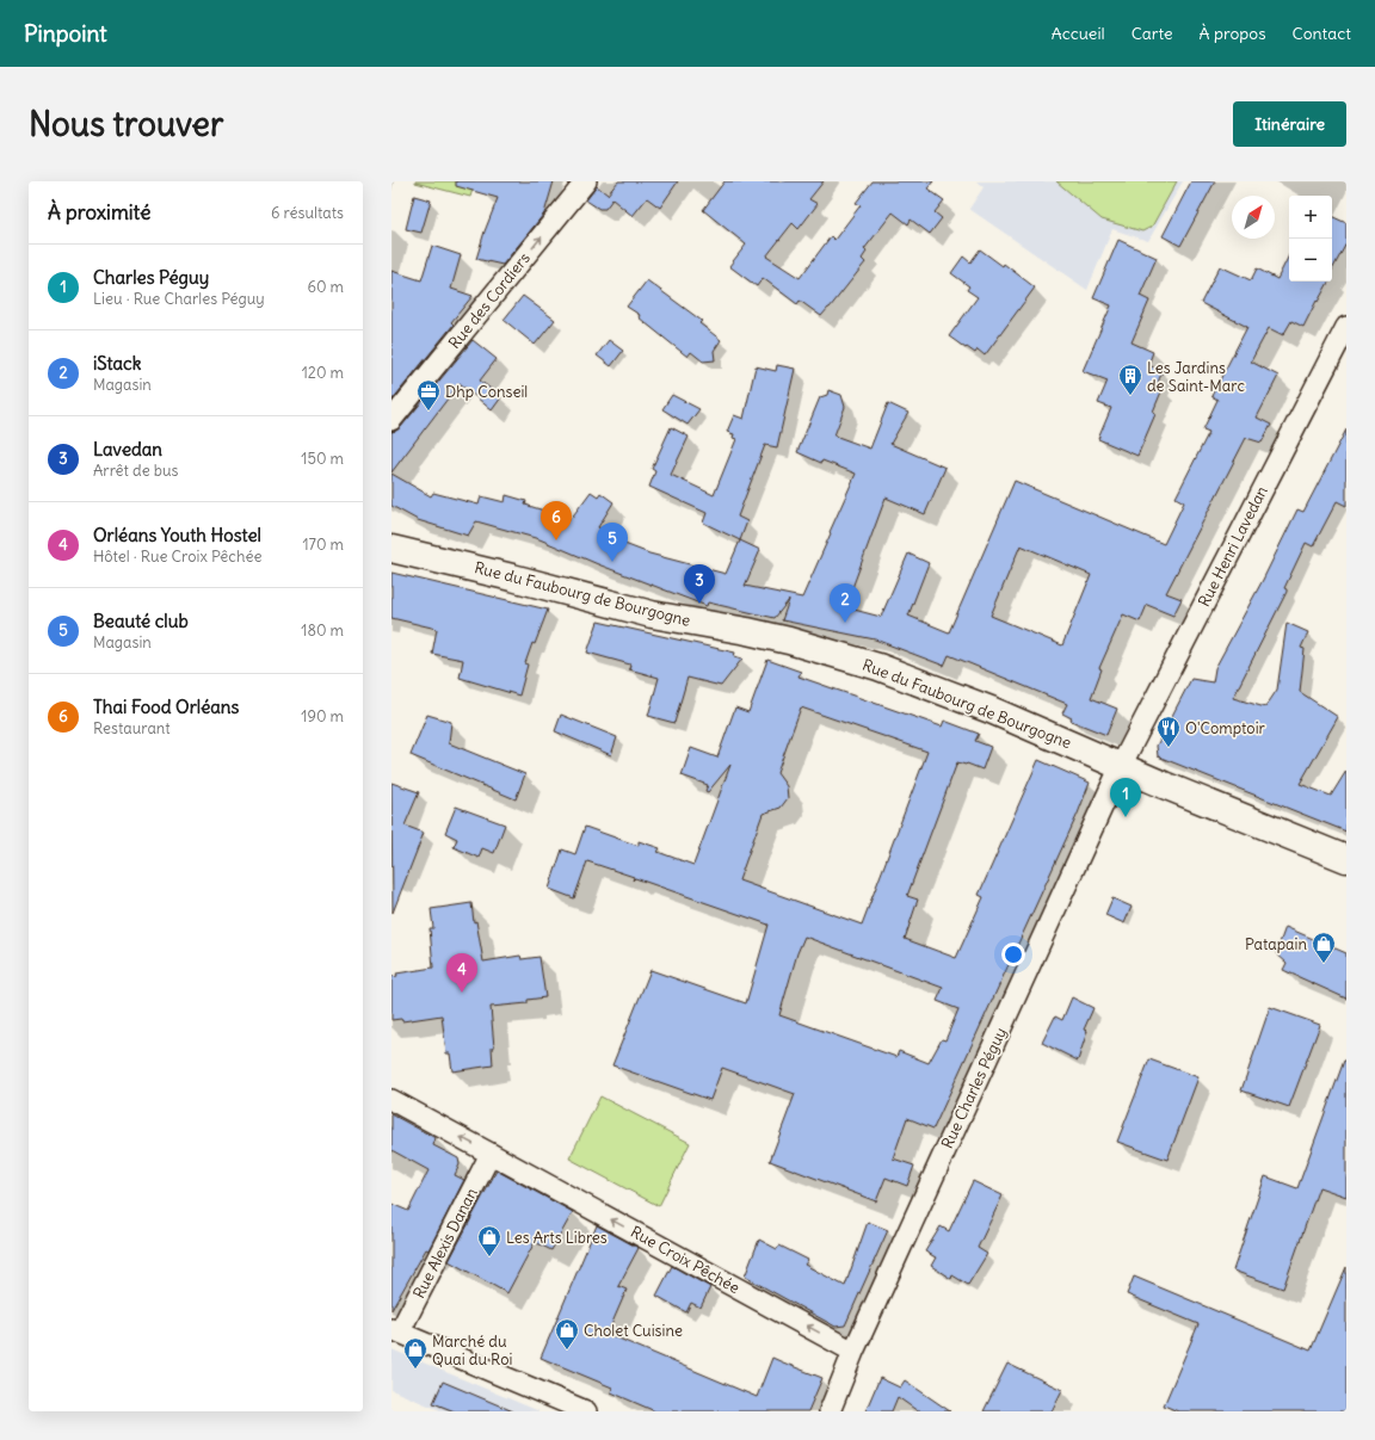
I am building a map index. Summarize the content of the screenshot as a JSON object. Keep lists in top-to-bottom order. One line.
{"streets":{"main road":["Rue du Faubourg de Bourgogne"],"street":["Rue des Cordiers","Rue Henri Lavedan","Rue Charles Péguy","Rue Alexis Danan","Rue Croix Pêchée"]},"crossings":[["Rue Henri Lavedan","Rue du Faubourg de Bourgogne"],["Rue Henri Lavedan","Rue Charles Péguy"],["Rue du Faubourg de Bourgogne","Rue Charles Péguy"],["Rue Charles Péguy","Rue Croix Pêchée"],["Rue Alexis Danan","Rue Croix Pêchée"]],"one_way":["Rue des Cordiers","Rue Croix Pêchée"],"places":{"building":["Les Jardins de Saint-Marc"],"office":["Dhp Conseil"],"restaurant":["O'Comptoir"],"shop":["Patapain","Les Arts Libres","Cholet Cuisine","Marché du Quai du Roi"]},"north":"top right","page":{"header":"Pinpoint","nav":["Accueil","Carte","À propos","Contact"],"buttons":"Itinéraire","title":"Nous trouver","heading":["À proximité","6 résultats"],"map_buttons":["+","−"],"list":[{"mark":"1","name":"Charles Péguy","note":"Lieu · Rue Charles Péguy","value":"60 m"},{"mark":"2","name":"iStack","note":"Magasin","value":"120 m"},{"mark":"3","name":"Lavedan","note":"Arrêt de bus","value":"150 m"},{"mark":"4","name":"Orléans Youth Hostel","note":"Hôtel · Rue Croix Pêchée","value":"170 m"},{"mark":"5","name":"Beauté club","note":"Magasin","value":"180 m"},{"mark":"6","name":"Thai Food Orléans","note":"Restaurant","value":"190 m"}],"pins":["6","5","3","2","1","4"]}}
